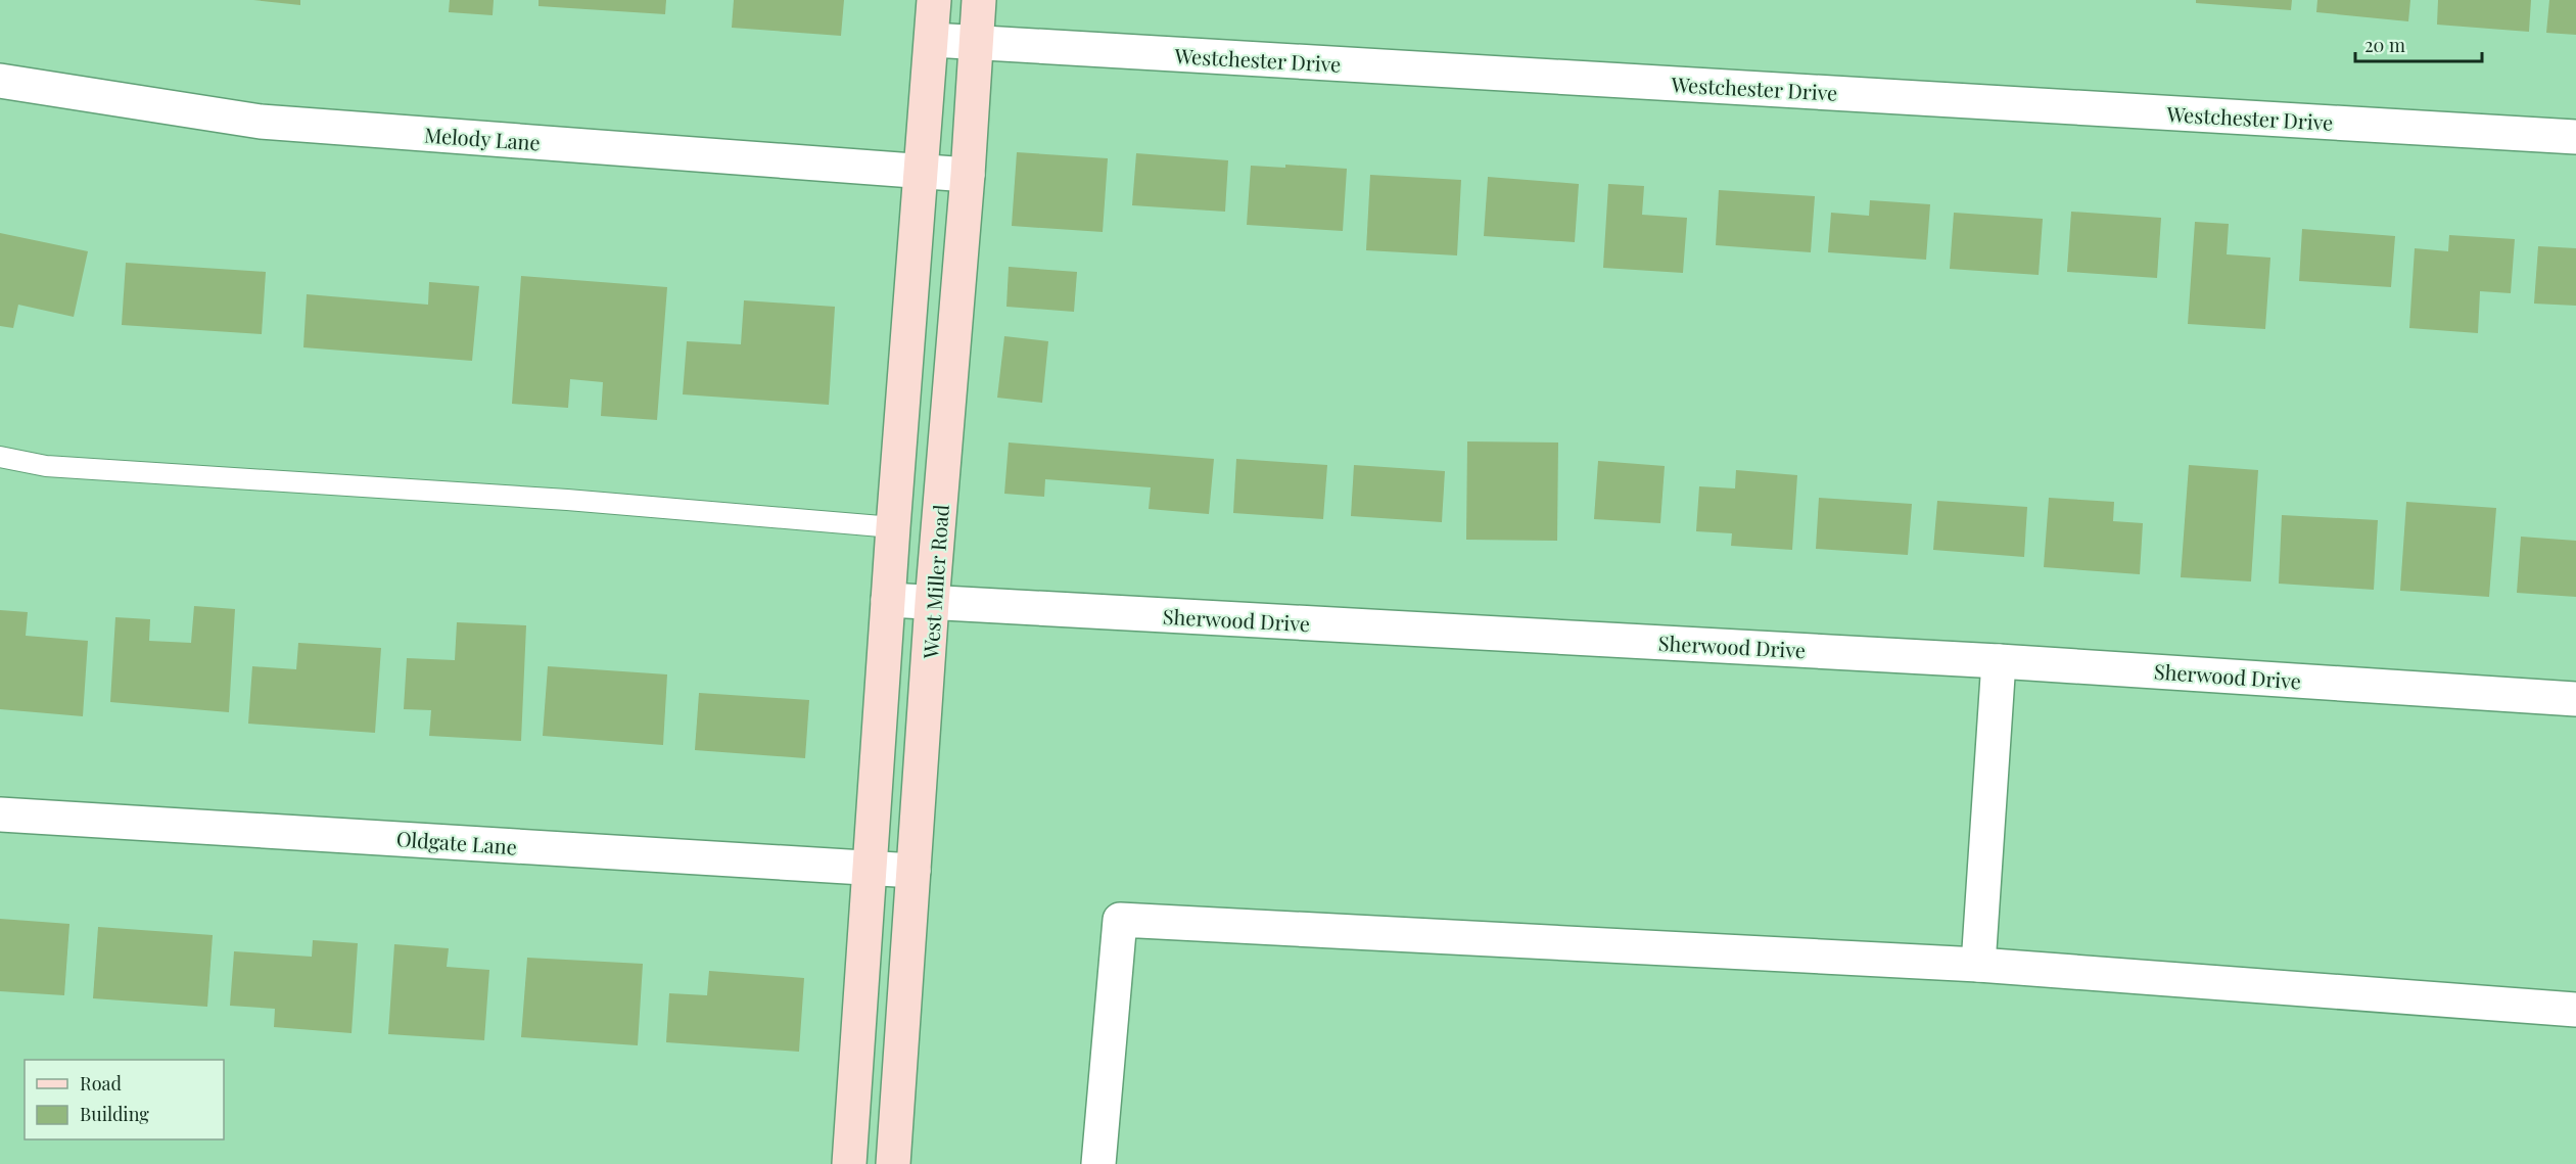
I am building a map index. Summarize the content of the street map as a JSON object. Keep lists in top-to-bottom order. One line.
{"streets":{"main road":["West Miller Road"],"street":["Westchester Drive","Melody Lane","Sherwood Drive","Oldgate Lane"]},"crossings":[["Westchester Drive","West Miller Road"],["Melody Lane","West Miller Road"],["West Miller Road","Sherwood Drive"],["West Miller Road","Oldgate Lane"]],"legend":["Road","Building"],"scale_bar":"20 m"}
